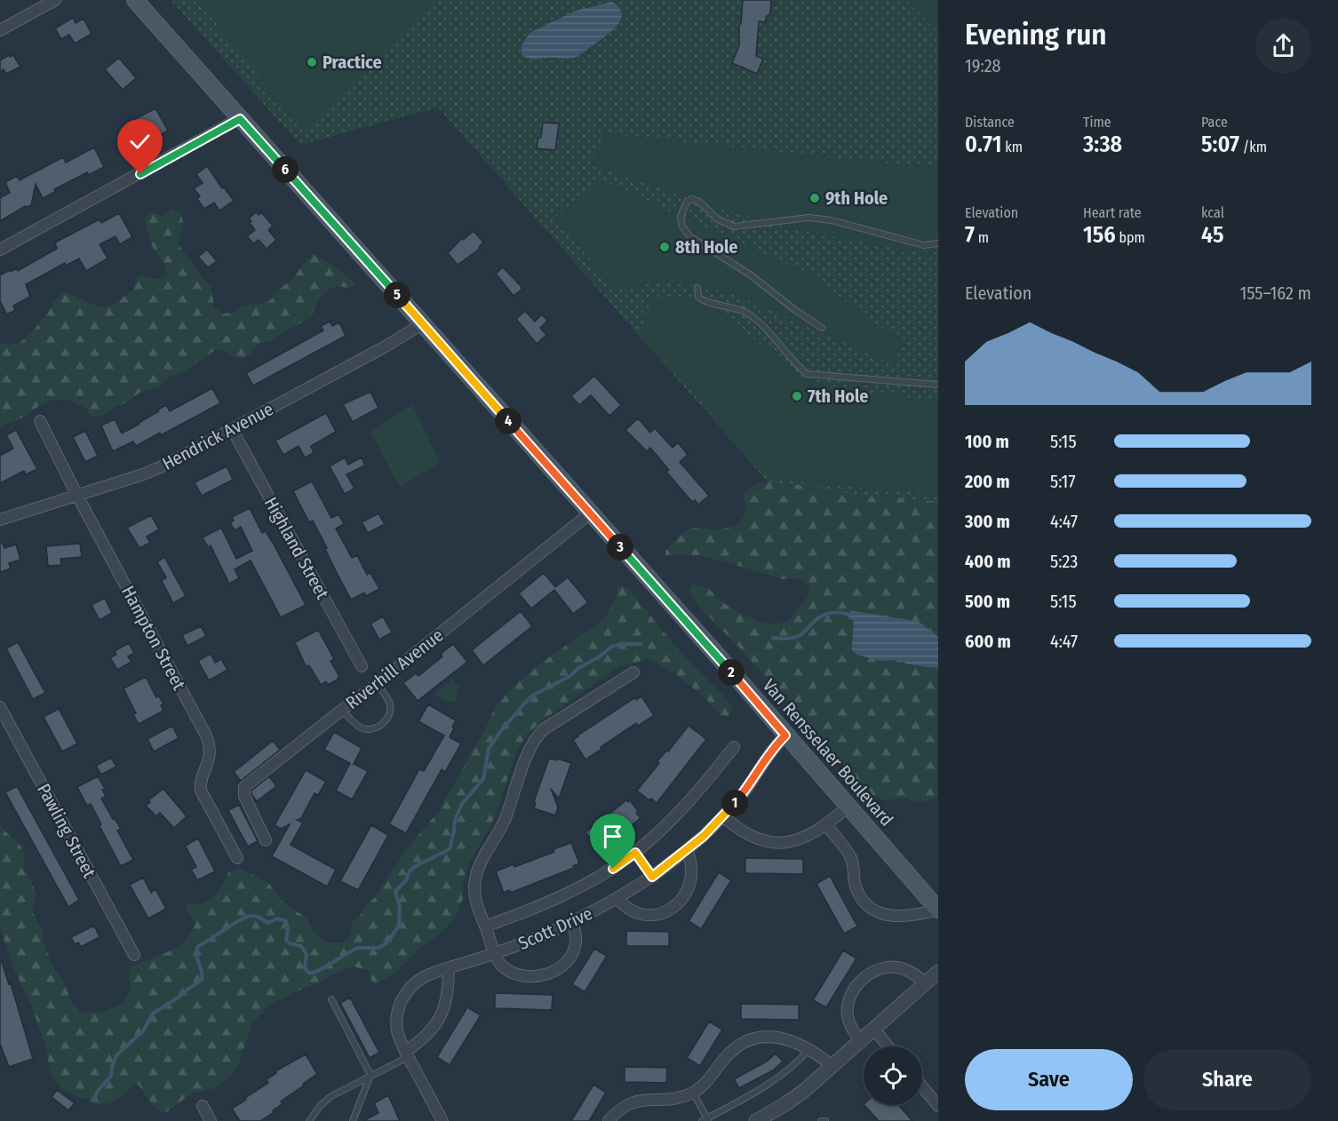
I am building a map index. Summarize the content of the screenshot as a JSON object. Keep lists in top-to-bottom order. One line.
{"streets":{"main road":["Van Rensselaer Boulevard"],"street":["Hendrick Avenue","Highland Street","Hampton Street","Riverhill Avenue","Pawling Street","Scott Drive"]},"crossings":[["Hendrick Avenue","Highland Street"],["Hendrick Avenue","Hampton Street"],["Hendrick Avenue","Van Rensselaer Boulevard"],["Riverhill Avenue","Van Rensselaer Boulevard"],["Van Rensselaer Boulevard","Scott Drive"]],"places":["Practice","9th Hole","8th Hole","7th Hole"],"page":{"heading":["Evening run","19:28"],"stats":[["Distance","0.71 km"],["Time","3:38"],["Pace","5:07 /km"],["Elevation","7 m"],["Heart rate","156 bpm"],["kcal","45"]],"pins":["6","5","4","3","2","1"],"chart":["Elevation","155–162 m"],"list":[{"name":"100 m","note":"5:15"},{"name":"200 m","note":"5:17"},{"name":"300 m","note":"4:47"},{"name":"400 m","note":"5:23"},{"name":"500 m","note":"5:15"},{"name":"600 m","note":"4:47"}],"buttons":["Save","Share"]}}
